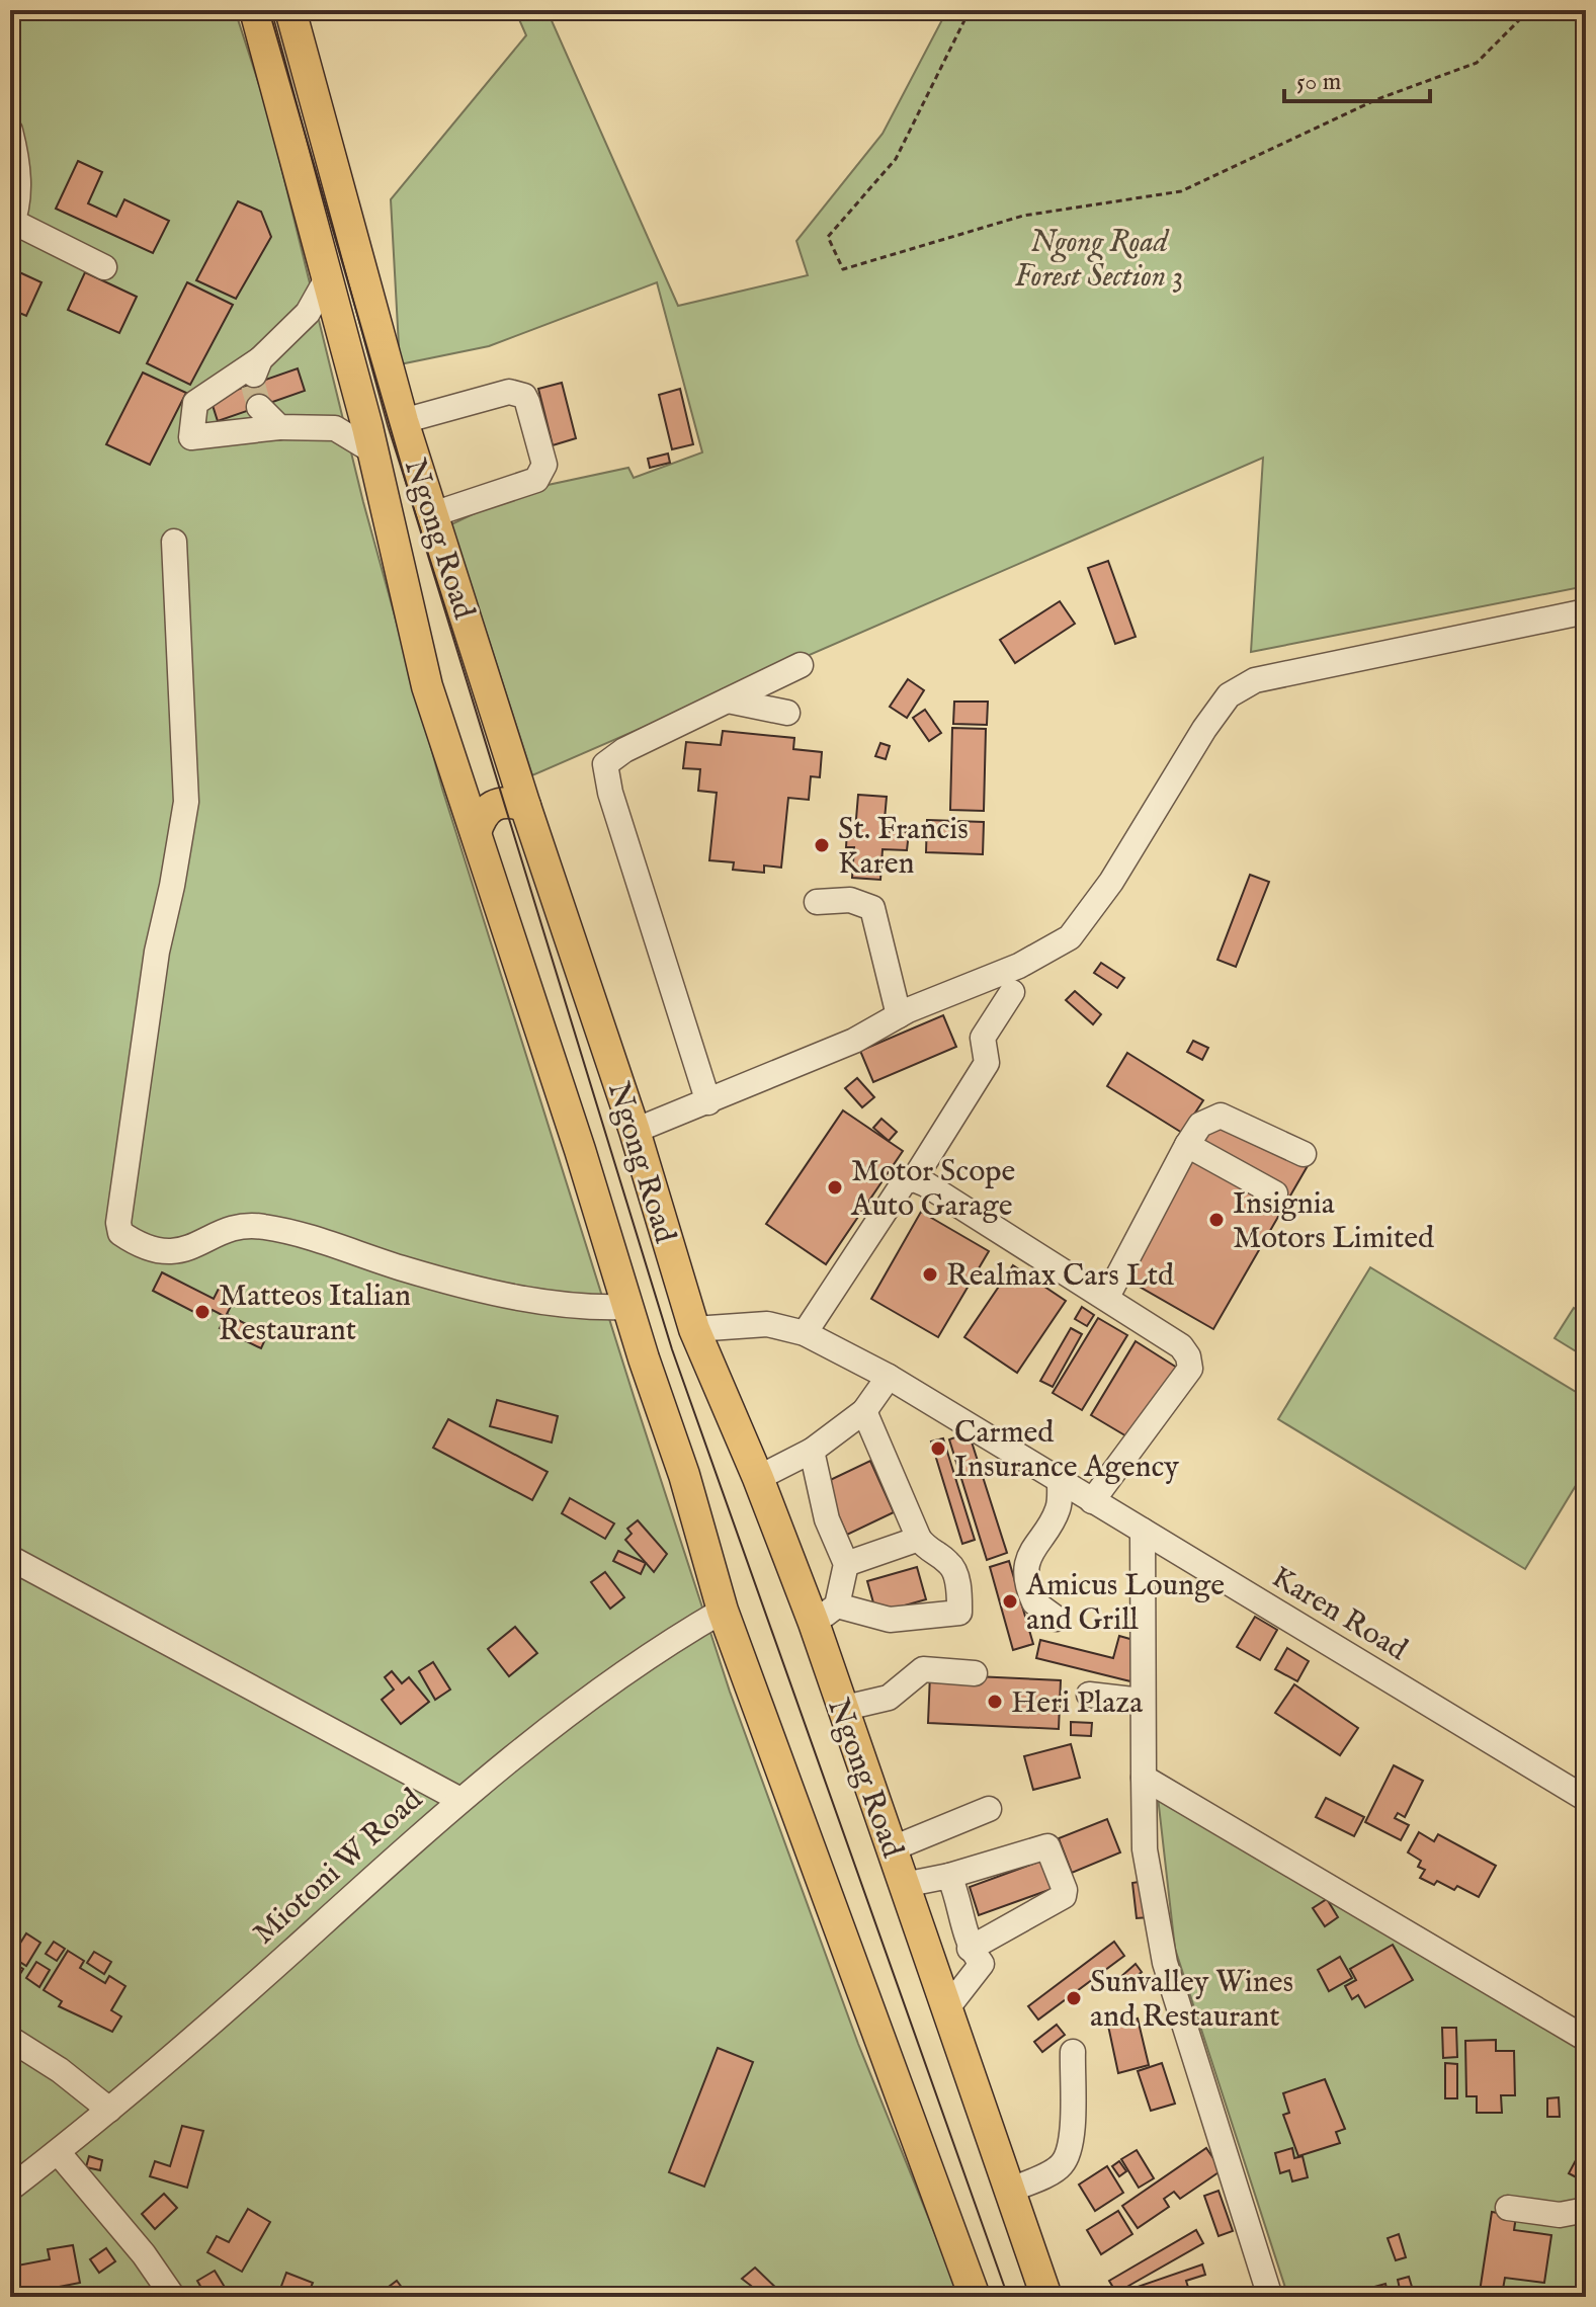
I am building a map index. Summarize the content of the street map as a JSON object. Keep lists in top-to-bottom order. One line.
{"streets":{"main road":["Ngong Road"],"street":["Karen Road","Miotoni W Road"]},"crossings":[["Ngong Road","Karen Road"],["Ngong Road","Miotoni W Road"]],"parks":["Ngong Road Forest Section 3"],"places":["St. Francis Karen","Motor Scope Auto Garage","Insignia Motors Limited","Realmax Cars Ltd","Matteos Italian Restaurant","Carmed Insurance Agency","Amicus Lounge and Grill","Heri Plaza","Sunvalley Wines and Restaurant"],"scale_bar":"50 m"}
